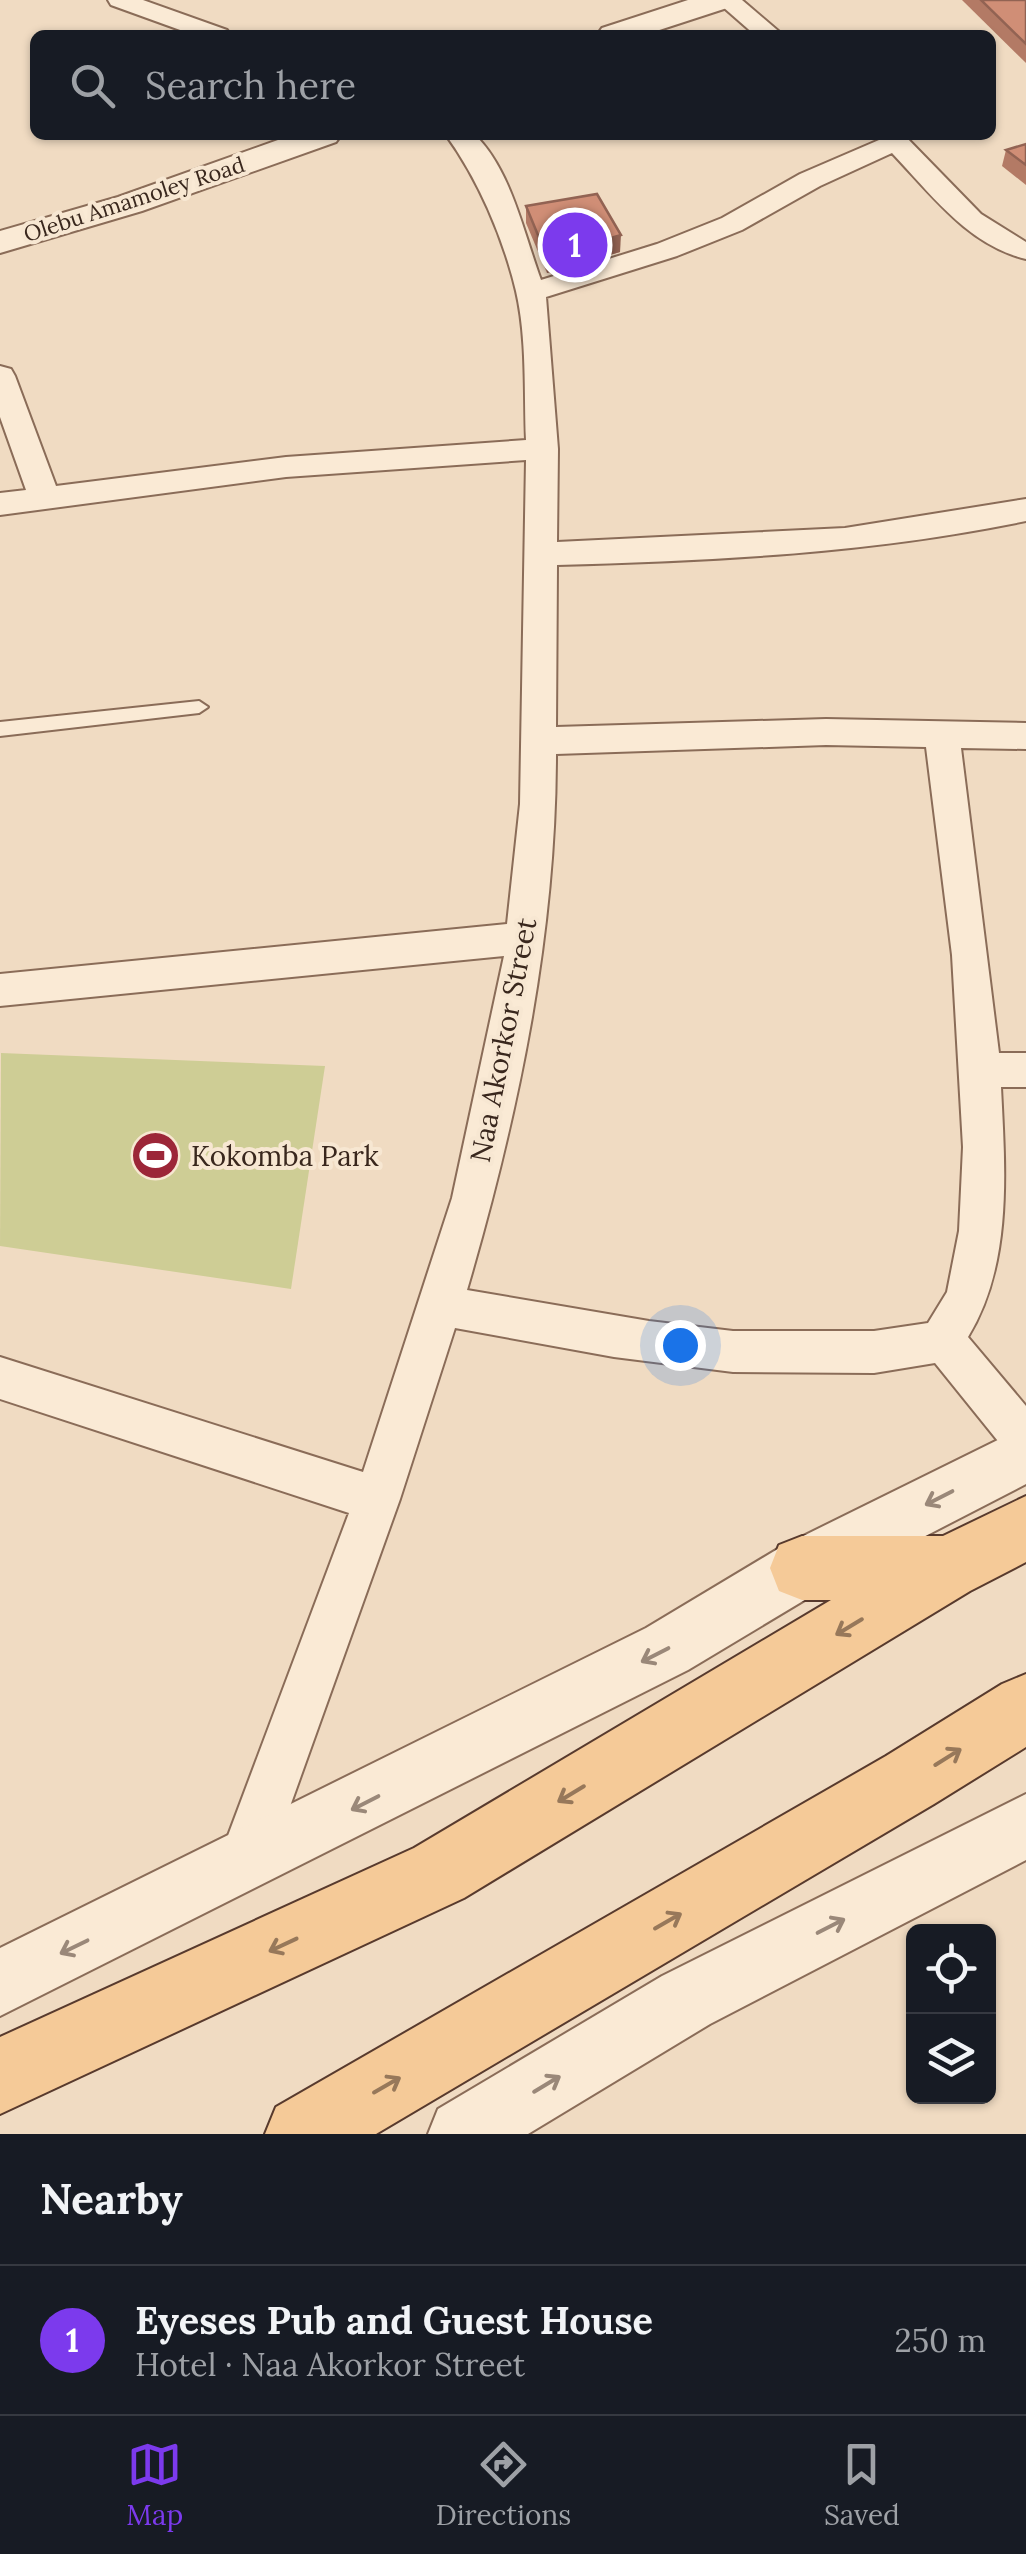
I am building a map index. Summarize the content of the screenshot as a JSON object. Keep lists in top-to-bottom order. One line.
{"streets":{"street":["Olebu Amamoley Road","Naa Akorkor Street"]},"places":{"sports":["Kokomba Park"]},"page":{"search":"Search here","pins":"1","heading":"Nearby","list":[{"mark":"1","name":"Eyeses Pub and Guest House","note":"Hotel · Naa Akorkor Street","value":"250 m"}],"nav":["Map","Directions","Saved"]}}
